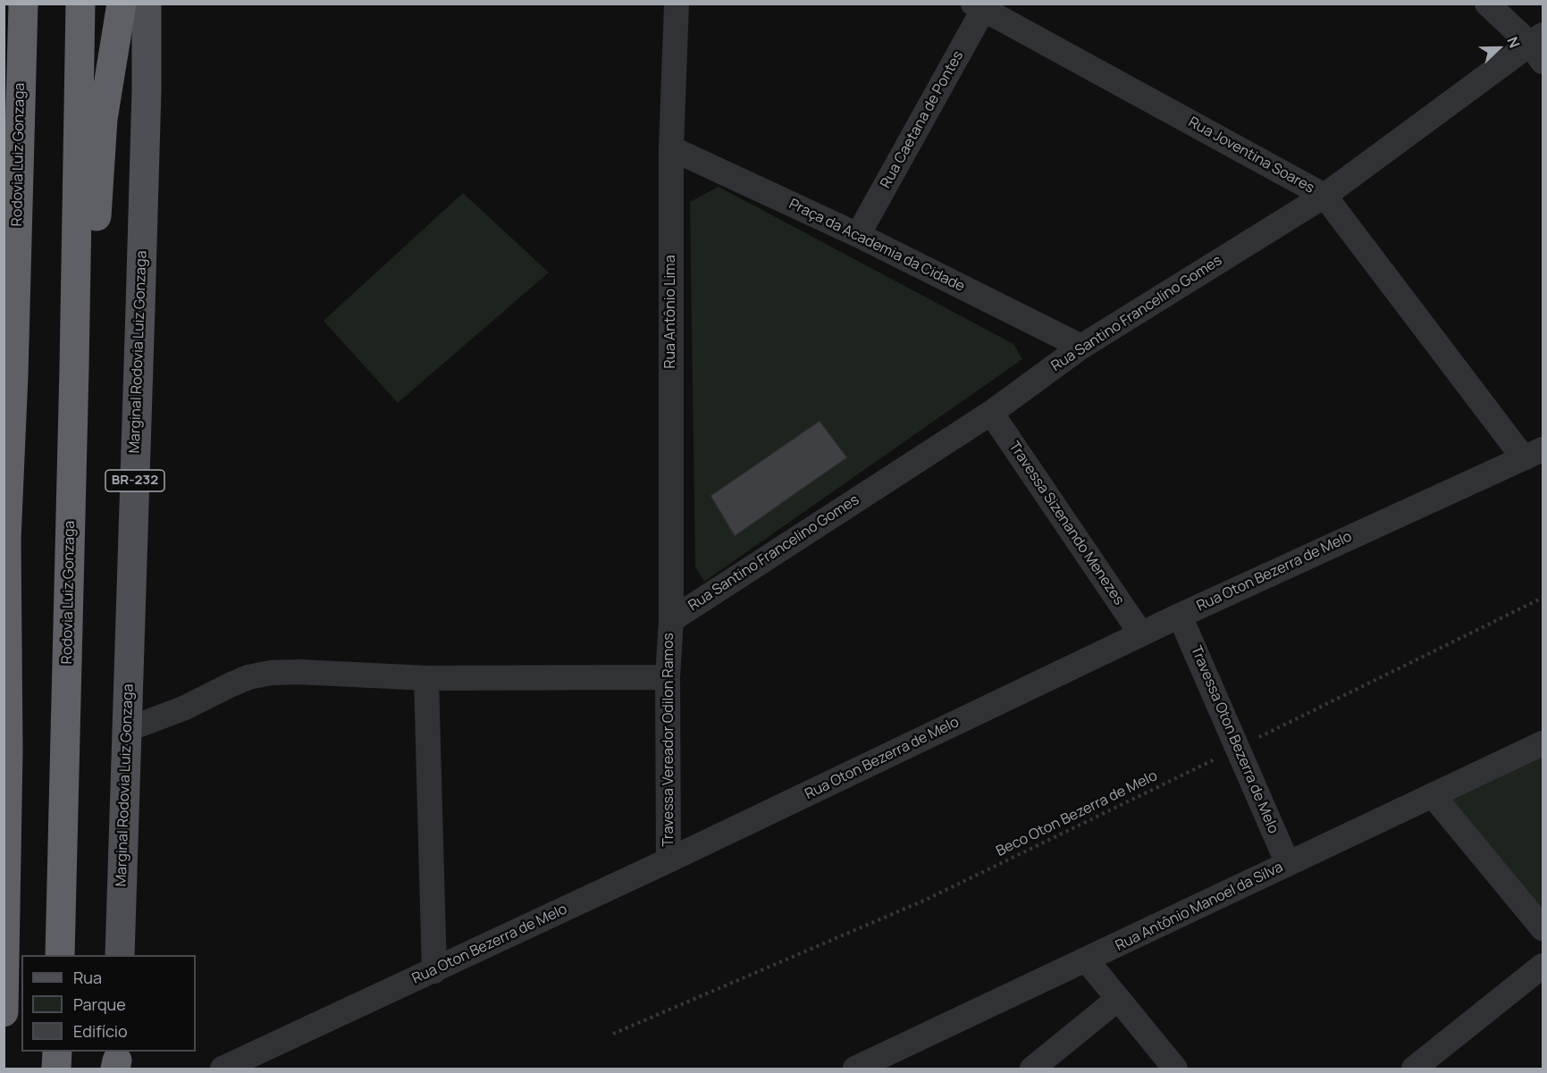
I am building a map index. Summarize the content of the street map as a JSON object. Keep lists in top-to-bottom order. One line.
{"streets":{"highway":["Rodovia Luiz Gonzaga"],"main road":["Marginal Rodovia Luiz Gonzaga","BR-232"],"street":["Rua Caetana de Pontes","Rua Joventina Soares","Praça da Academia da Cidade","Rua Antônio Lima","Rua Santino Francelino Gomes","Travessa Sizenando Menezes","Rua Oton Bezerra de Melo","Travessa Vereador Odilon Ramos","Travessa Oton Bezerra de Melo","Rua Antônio Manoel da Silva"],"path":["Beco Oton Bezerra de Melo"]},"crossings":[["Rua Caetana de Pontes","Rua Joventina Soares"],["Rua Caetana de Pontes","Praça da Academia da Cidade"],["Rua Joventina Soares","Rua Santino Francelino Gomes"],["Rua Joventina Soares","Rua Oton Bezerra de Melo"],["Praça da Academia da Cidade","Rua Antônio Lima"],["Praça da Academia da Cidade","Rua Santino Francelino Gomes"],["Rua Antônio Lima","Rua Santino Francelino Gomes"],["Rua Antônio Lima","Travessa Vereador Odilon Ramos"],["Rua Santino Francelino Gomes","Travessa Sizenando Menezes"],["Rua Santino Francelino Gomes","Travessa Vereador Odilon Ramos"],["Travessa Sizenando Menezes","Rua Oton Bezerra de Melo"],["Rua Oton Bezerra de Melo","Travessa Vereador Odilon Ramos"],["Rua Oton Bezerra de Melo","Travessa Oton Bezerra de Melo"],["Travessa Oton Bezerra de Melo","Beco Oton Bezerra de Melo"],["Travessa Oton Bezerra de Melo","Rua Antônio Manoel da Silva"]],"legend":["Rua","Parque","Edifício"],"north":"right"}
